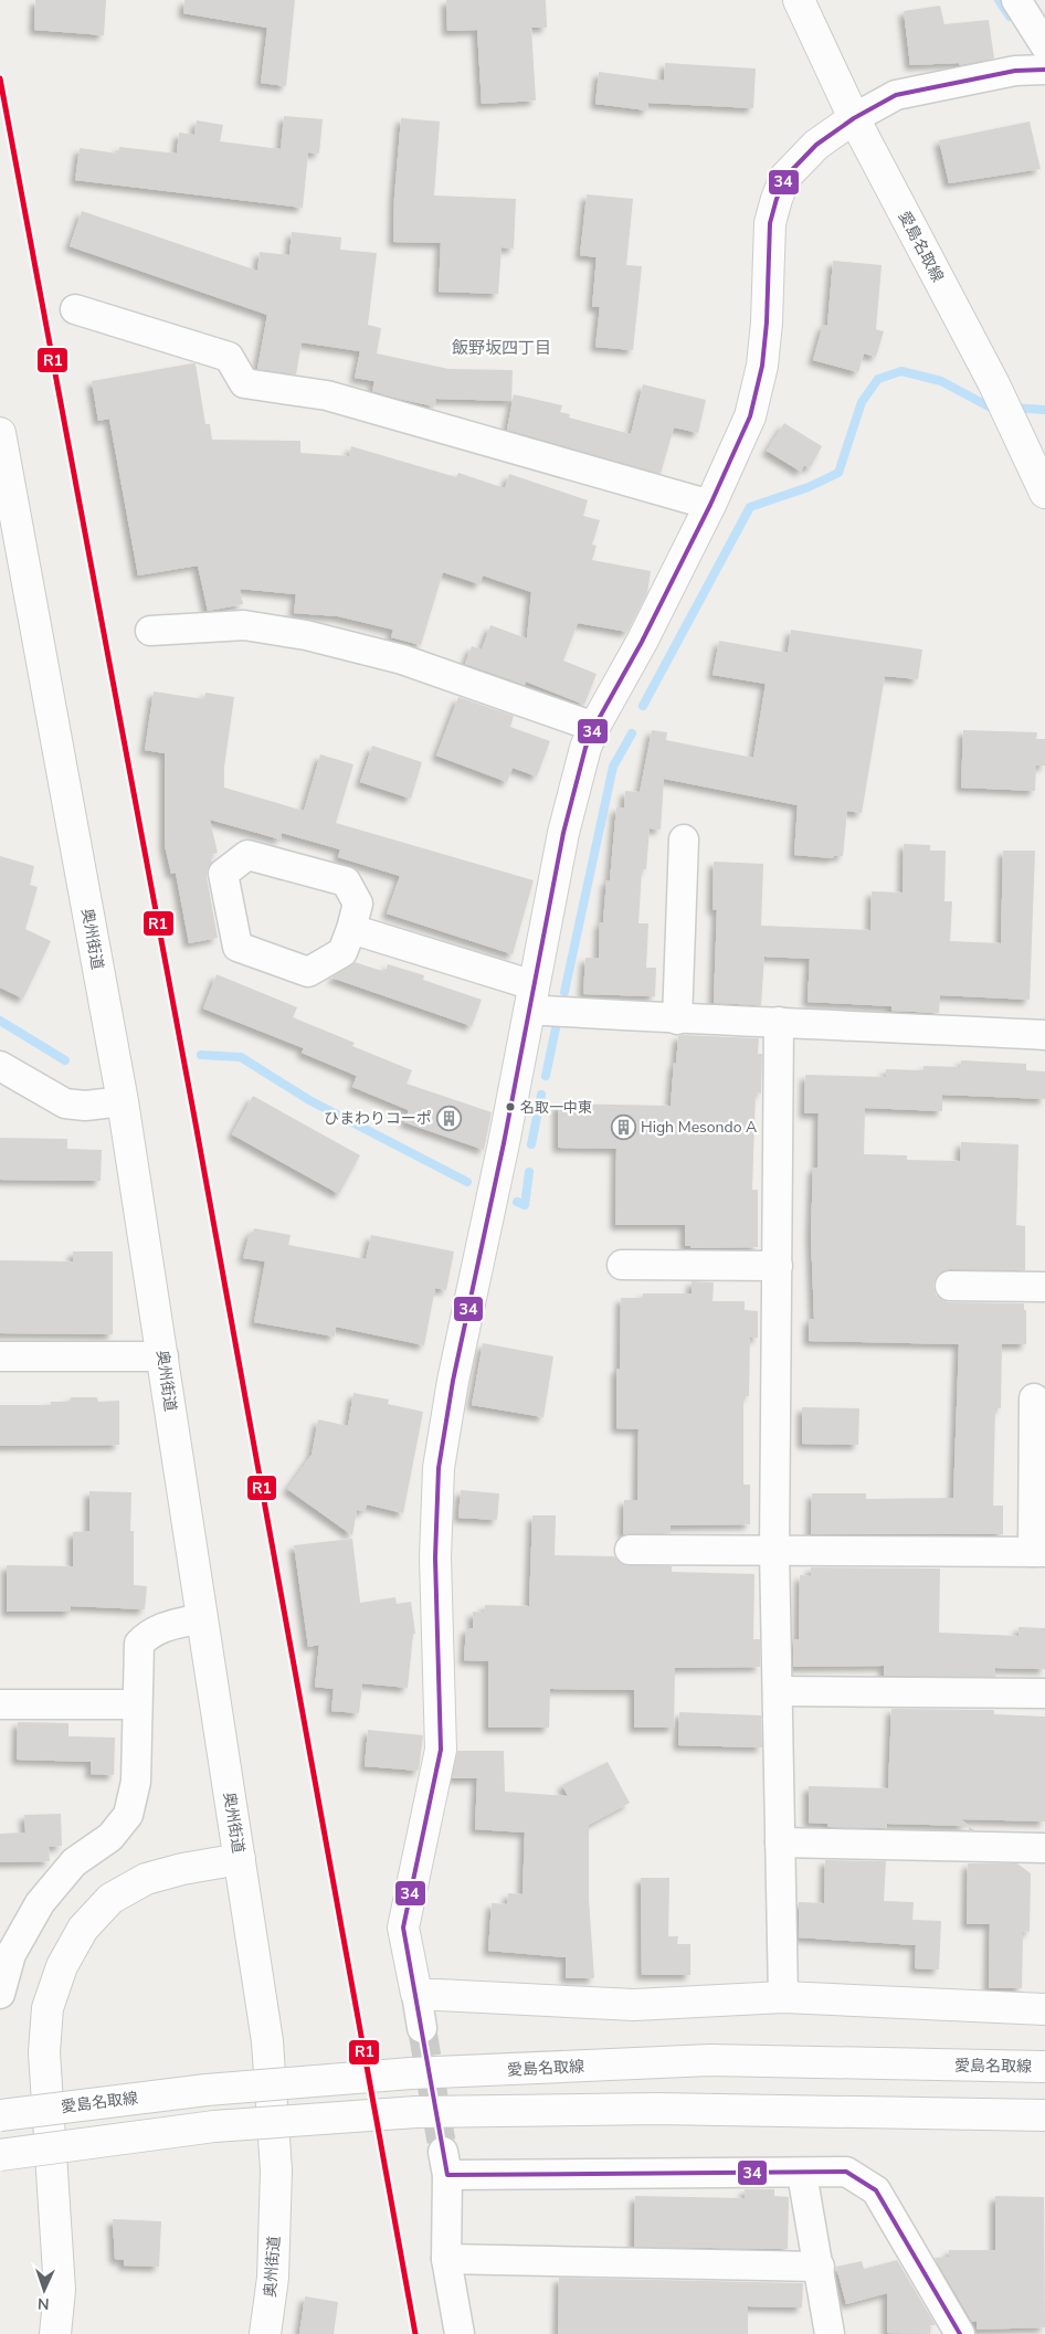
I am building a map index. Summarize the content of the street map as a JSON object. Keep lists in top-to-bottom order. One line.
{"streets":{"main road":["愛島名取線","奥州街道"]},"crossings":[["愛島名取線","奥州街道"]],"districts":["飯野坂四丁目"],"places":{"other":["名取一中東"],"building":["ひまわりコーポ","High Mesondo A"]},"lines":["transit line 34","transit line R1"],"north":"bottom"}
